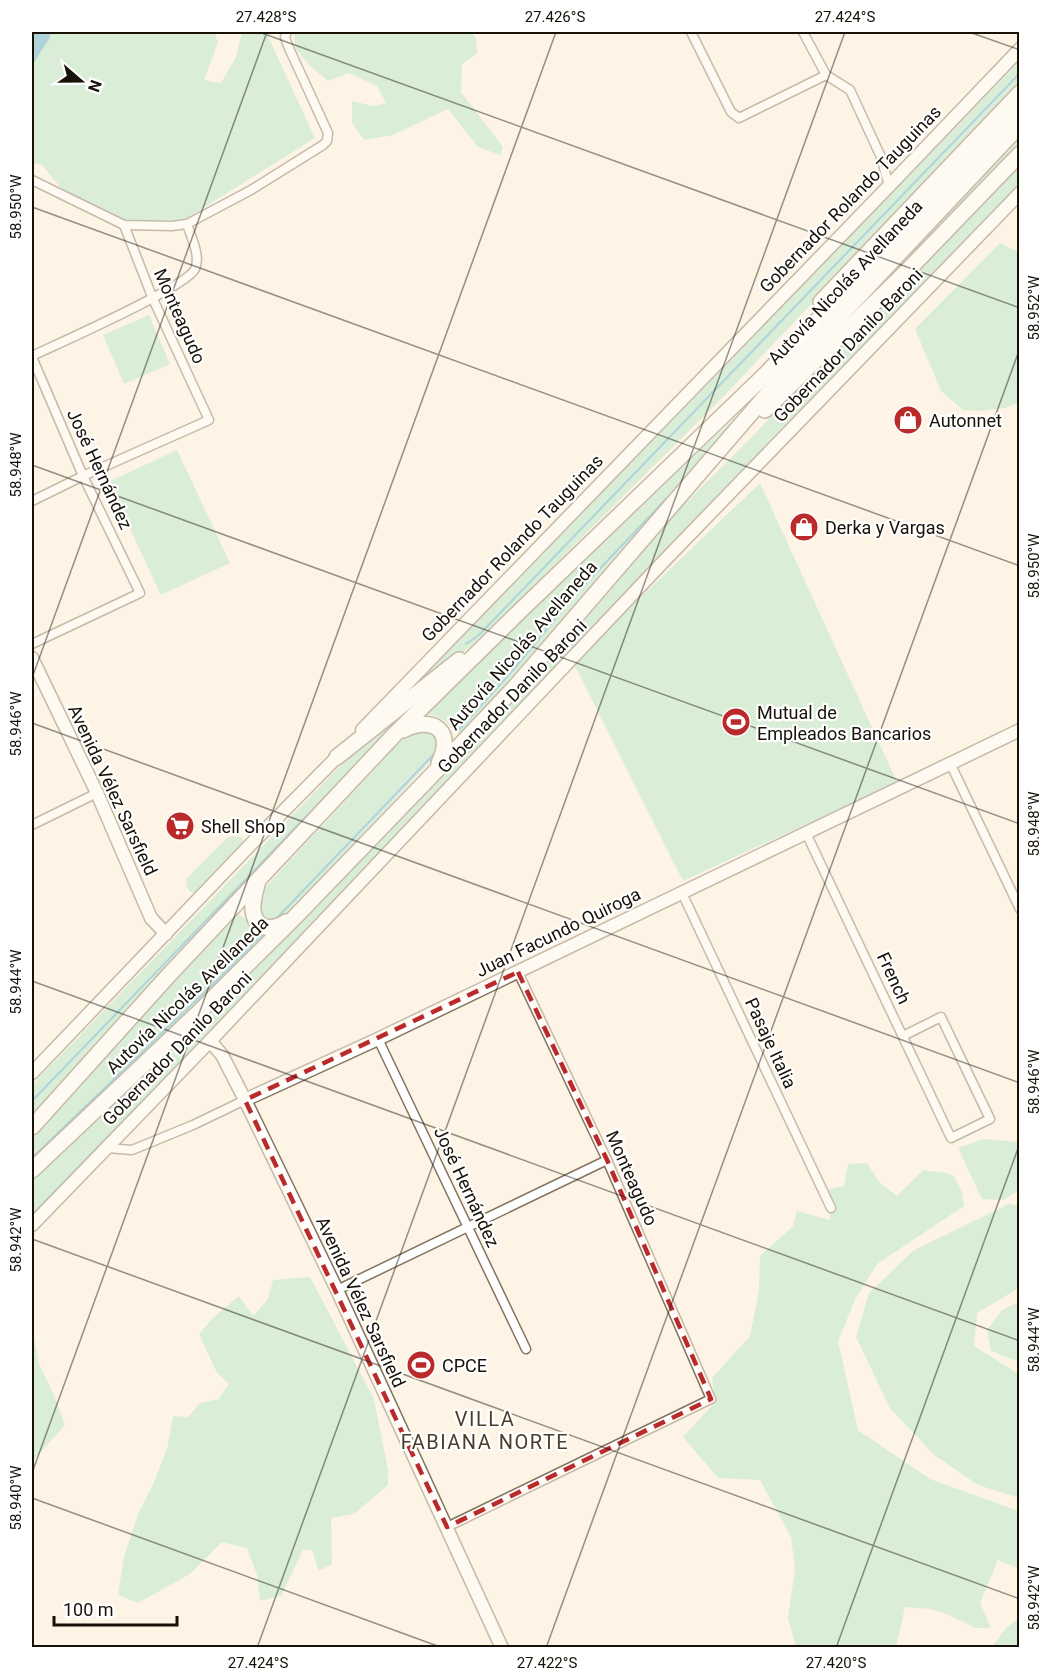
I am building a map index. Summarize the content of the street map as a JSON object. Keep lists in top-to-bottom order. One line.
{"streets":{"highway":["Autovía Nicolás Avellaneda"],"street":["Gobernador Rolando Tauguinas","Monteagudo","Gobernador Danilo Baroni","José Hernández","Avenida Vélez Sarsfield","Juan Facundo Quiroga","French","Pasaje Italia"]},"crossings":[["Gobernador Rolando Tauguinas","Avenida Vélez Sarsfield"],["Monteagudo","José Hernández"],["Monteagudo","Avenida Vélez Sarsfield"],["Monteagudo","Juan Facundo Quiroga"],["Gobernador Danilo Baroni","Avenida Vélez Sarsfield"],["Gobernador Danilo Baroni","Juan Facundo Quiroga"],["José Hernández","Juan Facundo Quiroga"],["Avenida Vélez Sarsfield","Juan Facundo Quiroga"],["Juan Facundo Quiroga","French"],["Juan Facundo Quiroga","Pasaje Italia"]],"districts":["VILLA FABIANA NORTE"],"places":{"shop":["Autonnet","Derka y Vargas"],"sports":["Mutual de Empleados Bancarios","CPCE"],"supermarket":["Shell Shop"]},"scale_bar":"100 m","north":"right","coordinates":["27.428°S","27.426°S","27.424°S","58.950°W","58.952°W","58.948°W","58.946°W","58.944°W","58.942°W","58.940°W","27.422°S","27.420°S"]}
